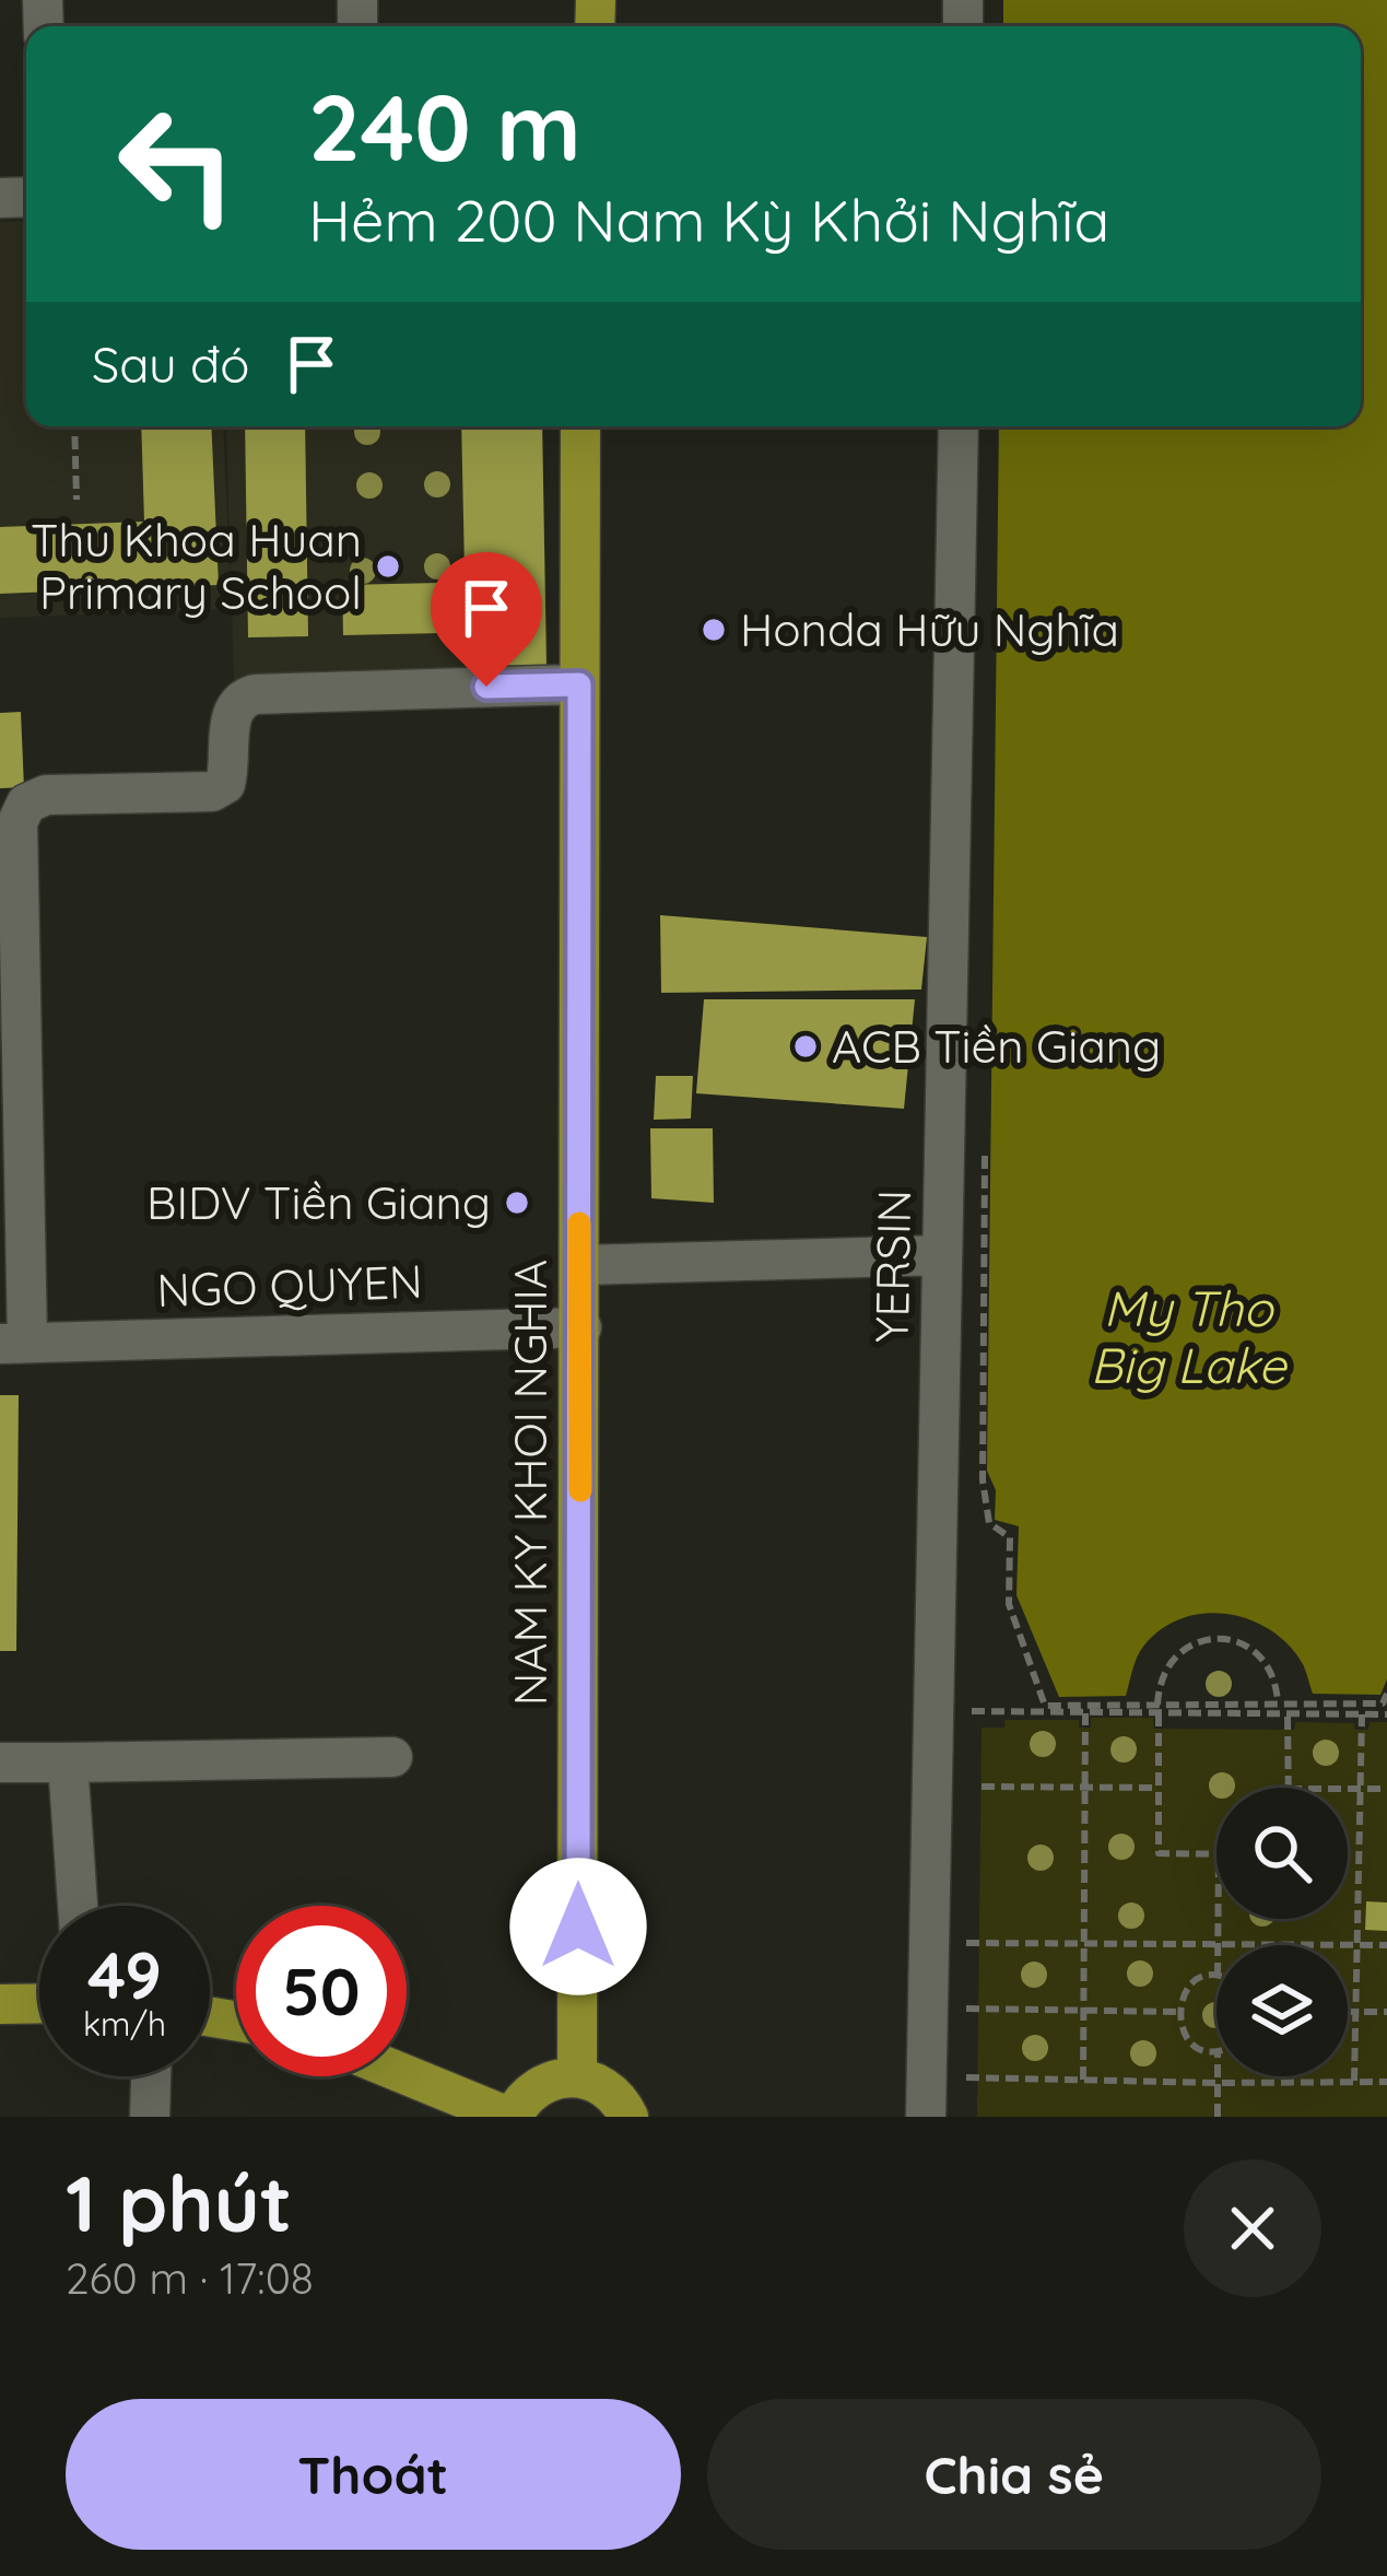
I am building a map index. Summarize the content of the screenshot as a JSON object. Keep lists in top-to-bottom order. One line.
{"streets":{"main road":["NAM KY KHOI NGHIA"],"street":["YERSIN","NGO QUYEN"]},"crossings":[["NGO QUYEN","NAM KY KHOI NGHIA"]],"water":["My Tho Big Lake"],"places":["Thu Khoa Huan Primary School","Honda Hữu Nghĩa","ACB Tiền Giang","BIDV Tiền Giang"],"page":{"turn":["240 m","Hẻm 200 Nam Kỳ Khởi Nghĩa"],"then":"Sau đó","speed":"49 km/h","limit":"50","heading":["1 phút","260 m · 17:08"],"buttons":["Thoát","Chia sẻ"]}}
